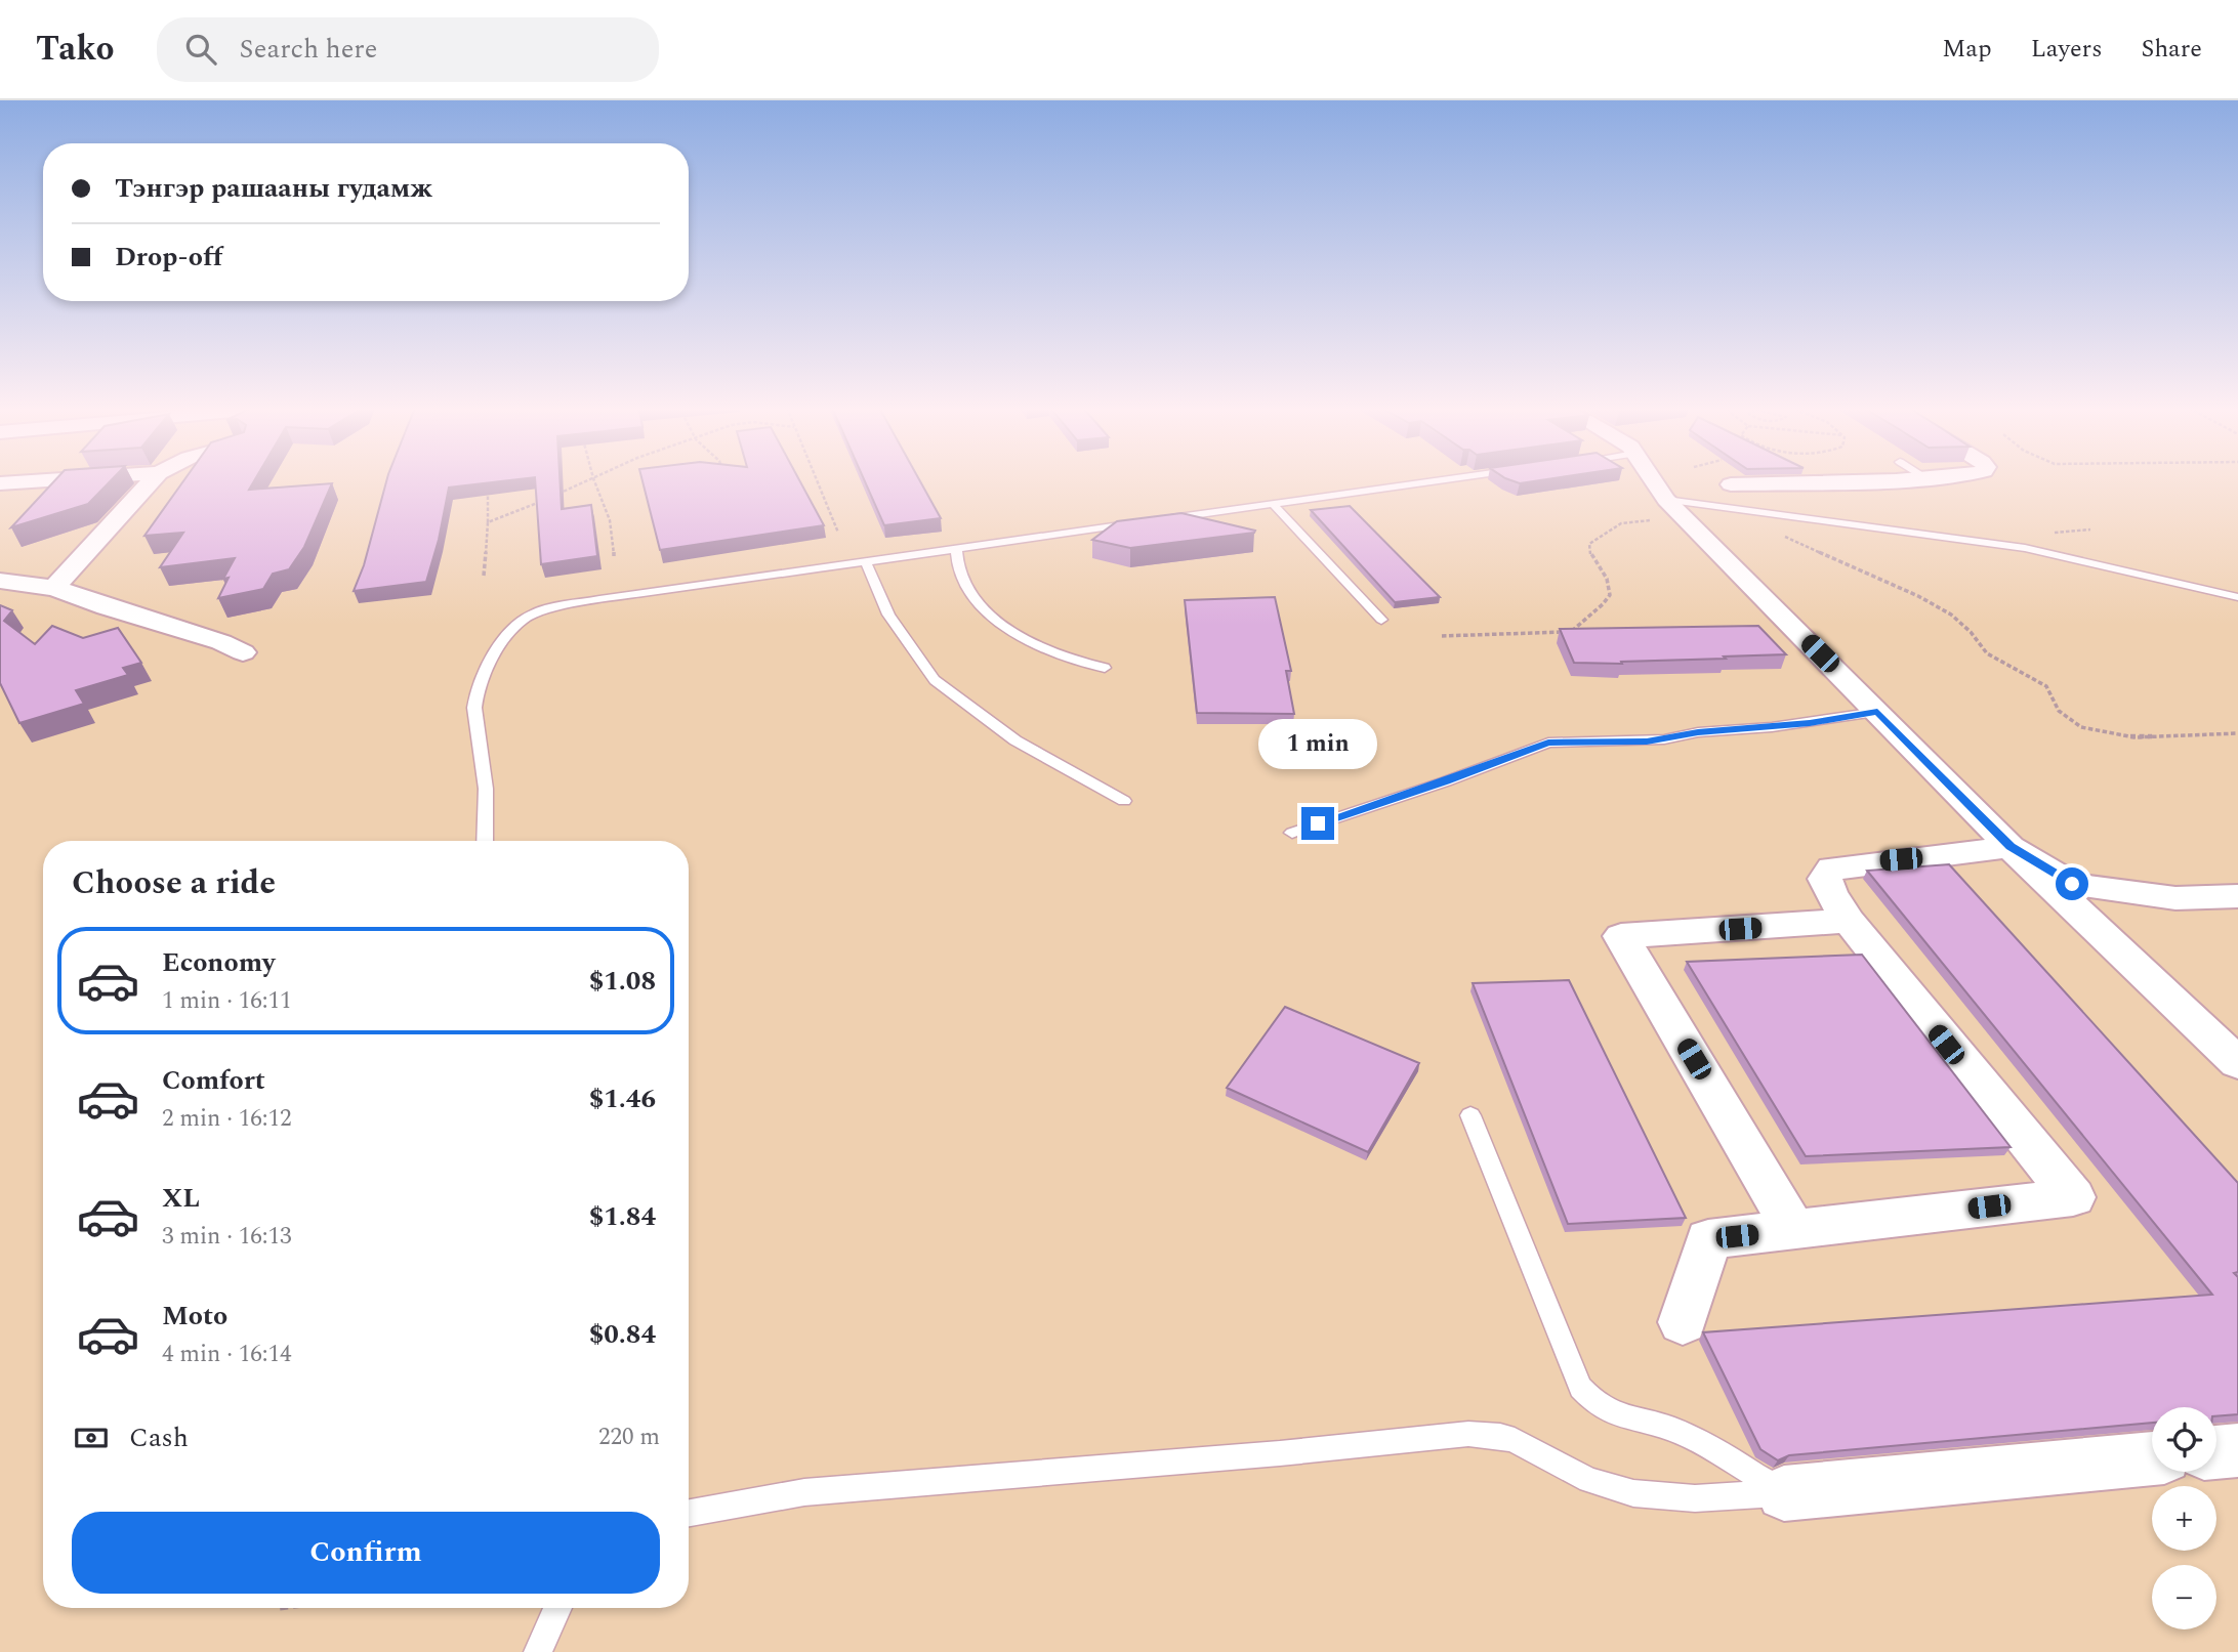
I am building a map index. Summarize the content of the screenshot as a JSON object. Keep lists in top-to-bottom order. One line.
{"page":{"header":"Tako","search":"Search here","nav":["Map","Layers","Share"],"banner":["Тэнгэр рашааны гудамж","Drop-off"],"bubble":"1 min","heading":"Choose a ride","list":[{"name":"Economy","note":"1 min · 16:11","value":"$1.08"},{"name":"Comfort","note":"2 min · 16:12","value":"$1.46"},{"name":"XL","note":"3 min · 16:13","value":"$1.84"},{"name":"Moto","note":"4 min · 16:14","value":"$0.84"}],"pay":["Cash","220 m"],"map_buttons":["+","−"],"buttons":"Confirm"}}
